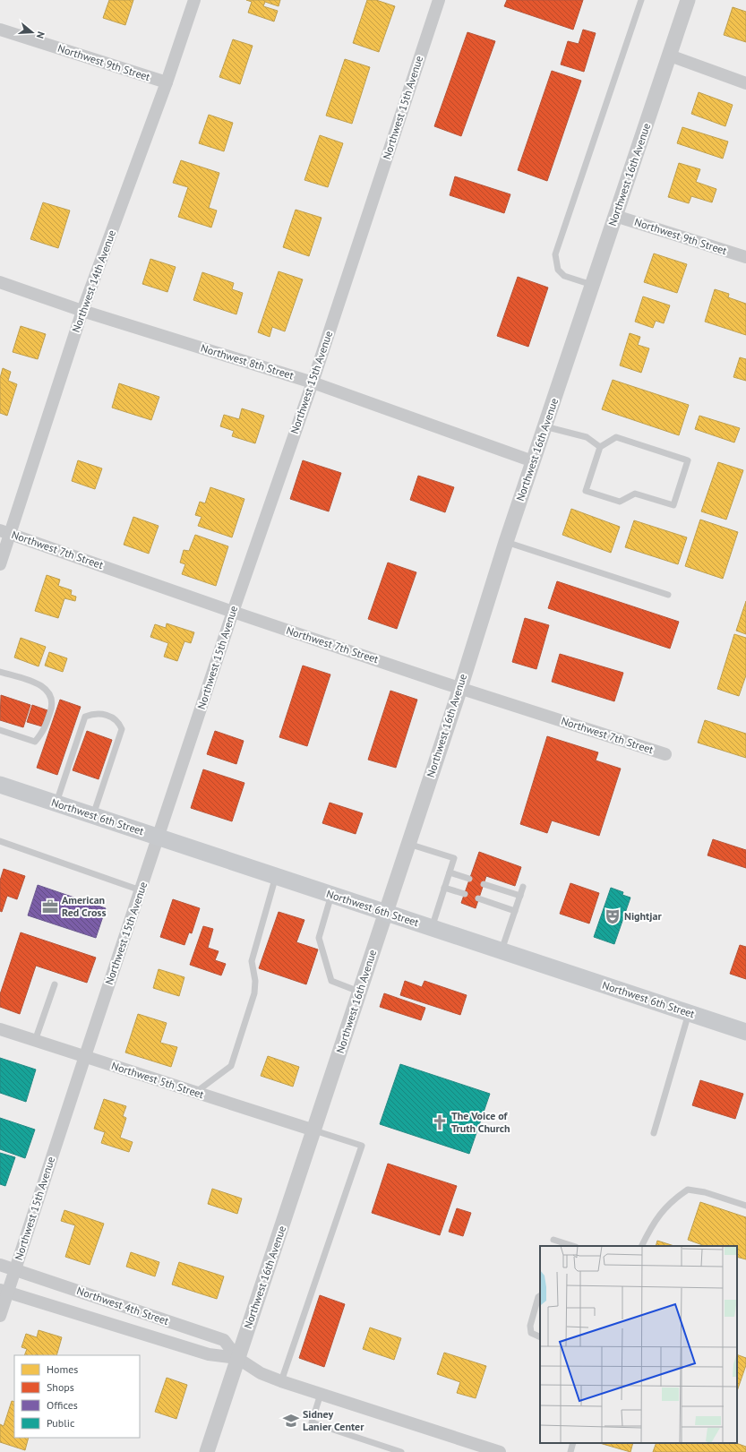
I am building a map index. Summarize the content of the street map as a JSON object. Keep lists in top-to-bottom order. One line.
{"streets":{"main road":["Northwest 6th Street"],"street":["Northwest 9th Street","Northwest 15th Avenue","Northwest 16th Avenue","Northwest 14th Avenue","Northwest 8th Street","Northwest 7th Street","Northwest 5th Street","Northwest 4th Street"]},"crossings":[["Northwest 9th Street","Northwest 16th Avenue"],["Northwest 9th Street","Northwest 14th Avenue"],["Northwest 15th Avenue","Northwest 8th Street"],["Northwest 15th Avenue","Northwest 7th Street"],["Northwest 15th Avenue","Northwest 6th Street"],["Northwest 15th Avenue","Northwest 5th Street"],["Northwest 15th Avenue","Northwest 4th Street"],["Northwest 16th Avenue","Northwest 8th Street"],["Northwest 16th Avenue","Northwest 7th Street"],["Northwest 16th Avenue","Northwest 6th Street"],["Northwest 16th Avenue","Northwest 5th Street"],["Northwest 16th Avenue","Northwest 4th Street"],["Northwest 14th Avenue","Northwest 8th Street"],["Northwest 14th Avenue","Northwest 7th Street"]],"places":{"office":["American Red Cross"],"theatre":["Nightjar"],"church":["The Voice of Truth Church"],"school or university":["Sidney Lanier Center"]},"legend":["Homes","Shops","Offices","Public"],"north":"right"}
